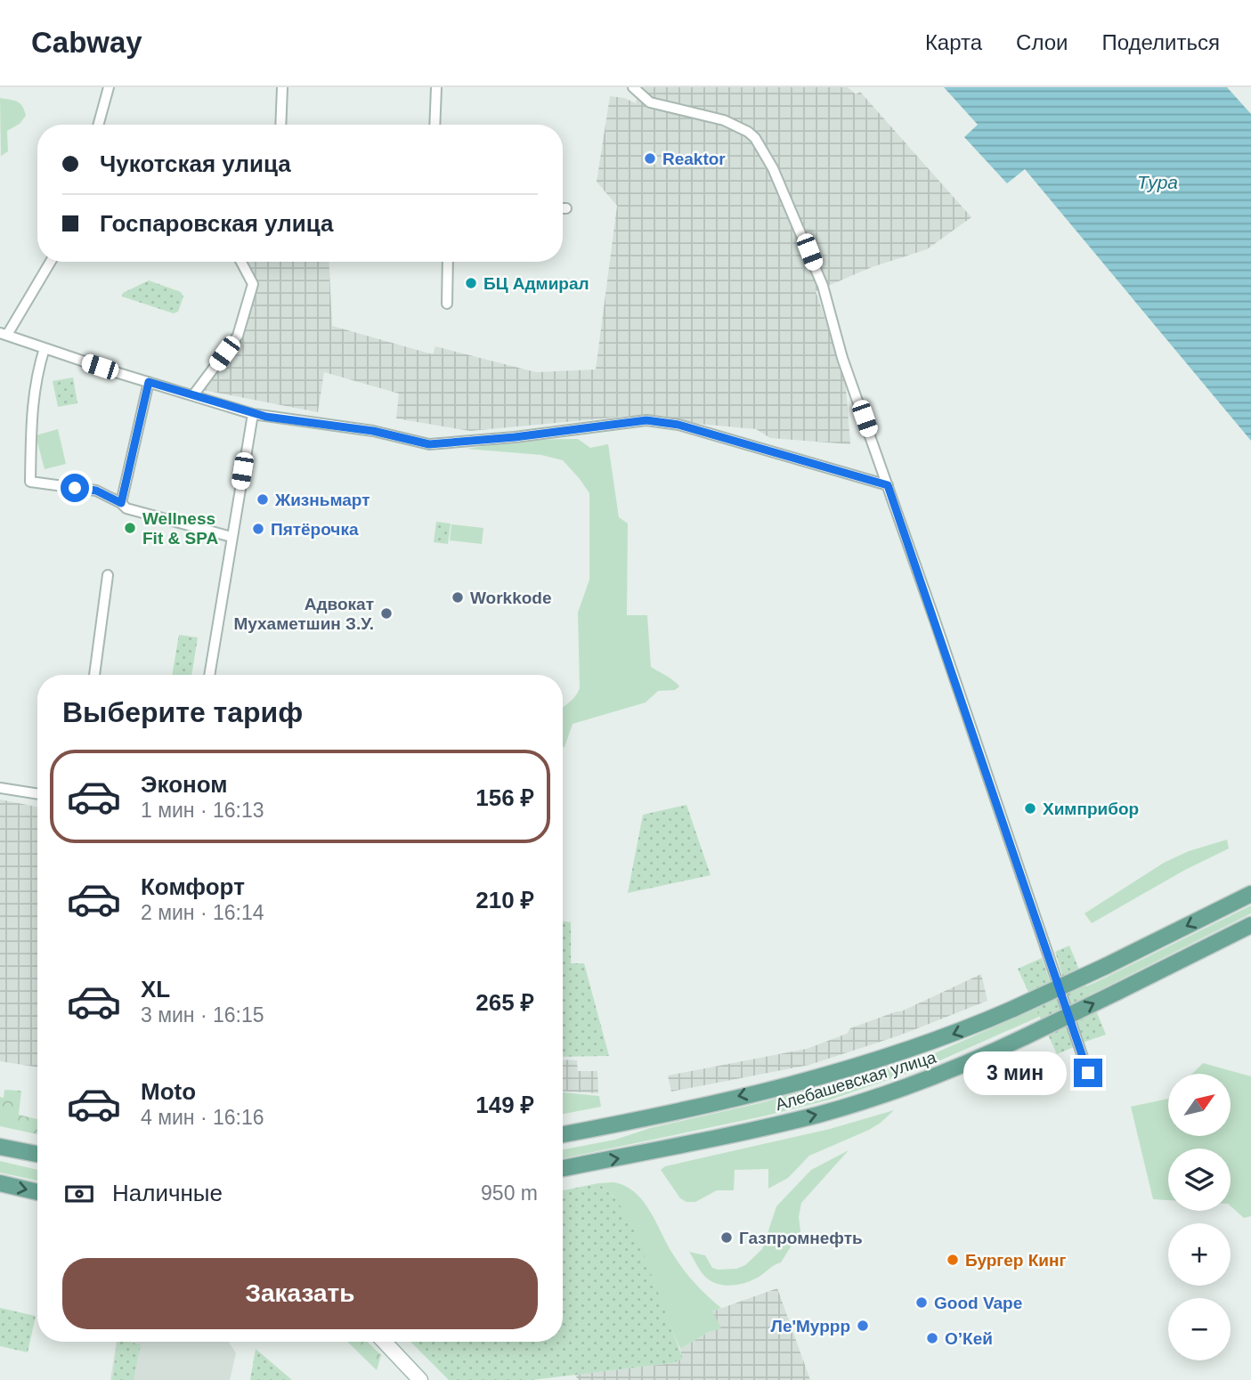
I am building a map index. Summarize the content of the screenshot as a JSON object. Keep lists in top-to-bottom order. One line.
{"streets":{"main road":["Алебашевская улица"]},"water":["Тура"],"places":["Reaktor","БЦ Адмирал","Жизньмарт","Wellness Fit & SPA","Пятёрочка","Workkode","Адвокат Мухаметшин З.У.","Химприбор","Газпромнефть","Бургер Кинг","Good Vape","Ле'Муррр","О’Кей"],"north":"top right","page":{"header":"Cabway","nav":["Карта","Слои","Поделиться"],"banner":["Чукотская улица","Госпаровская улица"],"heading":"Выберите тариф","list":[{"name":"Эконом","note":"1 мин · 16:13","value":"156 ₽"},{"name":"Комфорт","note":"2 мин · 16:14","value":"210 ₽"},{"name":"XL","note":"3 мин · 16:15","value":"265 ₽"},{"name":"Moto","note":"4 мин · 16:16","value":"149 ₽"}],"bubble":"3 мин","map_buttons":["+","−"],"pay":["Наличные","950 m"],"buttons":"Заказать"}}
